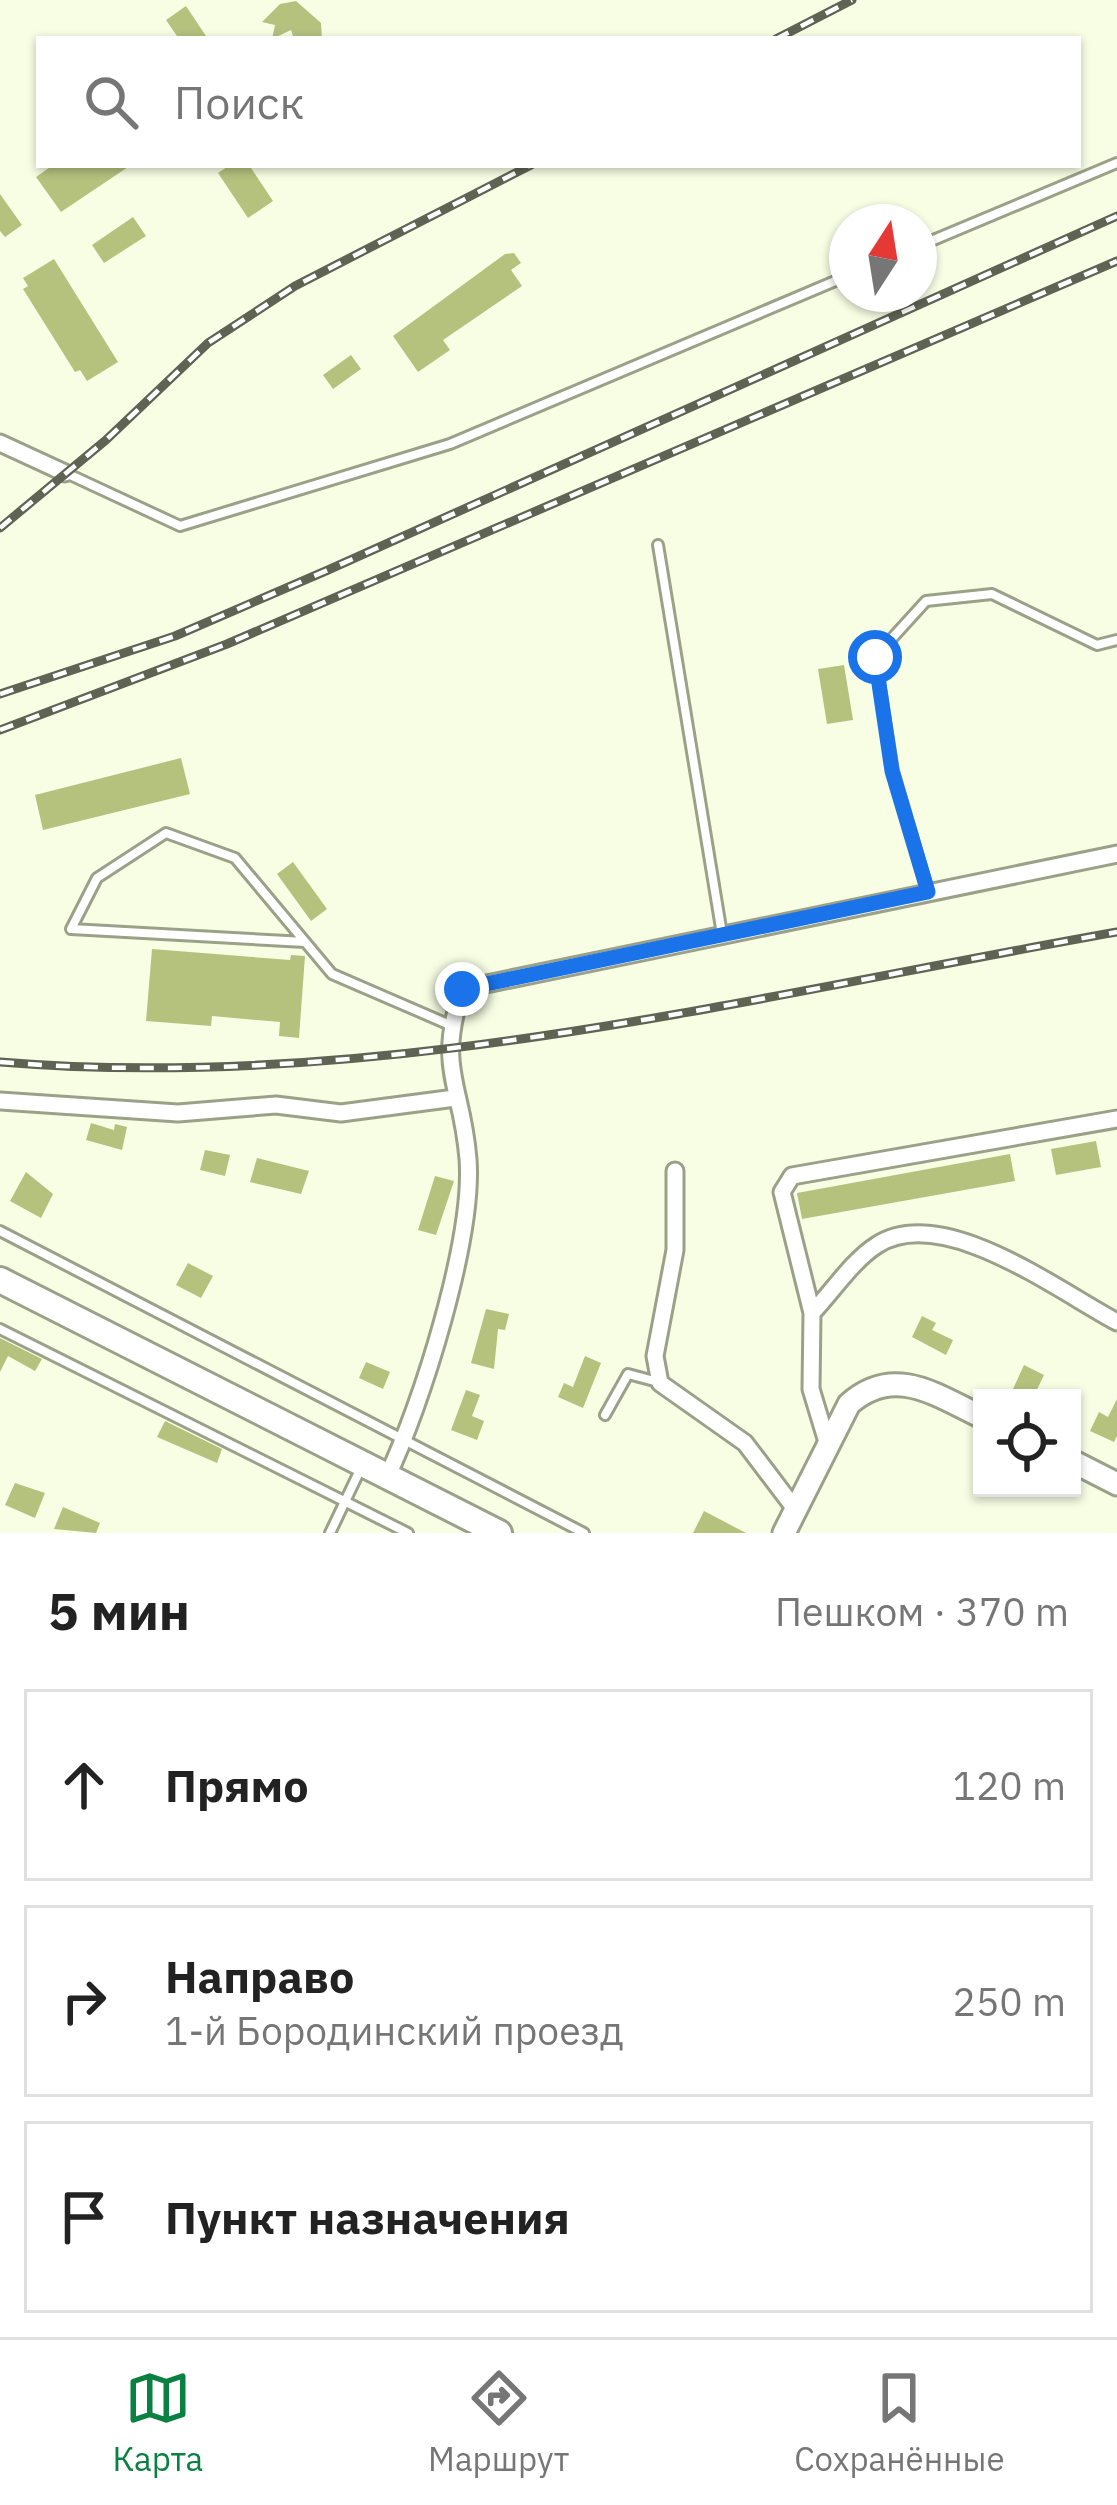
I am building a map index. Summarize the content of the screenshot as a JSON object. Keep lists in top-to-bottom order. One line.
{"north":"top","page":{"search":"Поиск","heading":["5 мин","Пешком · 370 m"],"list":[["Прямо","120 m"],["Направо","1-й Бородинский проезд","250 m"],"Пункт назначения"],"nav":["Карта","Маршрут","Сохранённые"]}}
